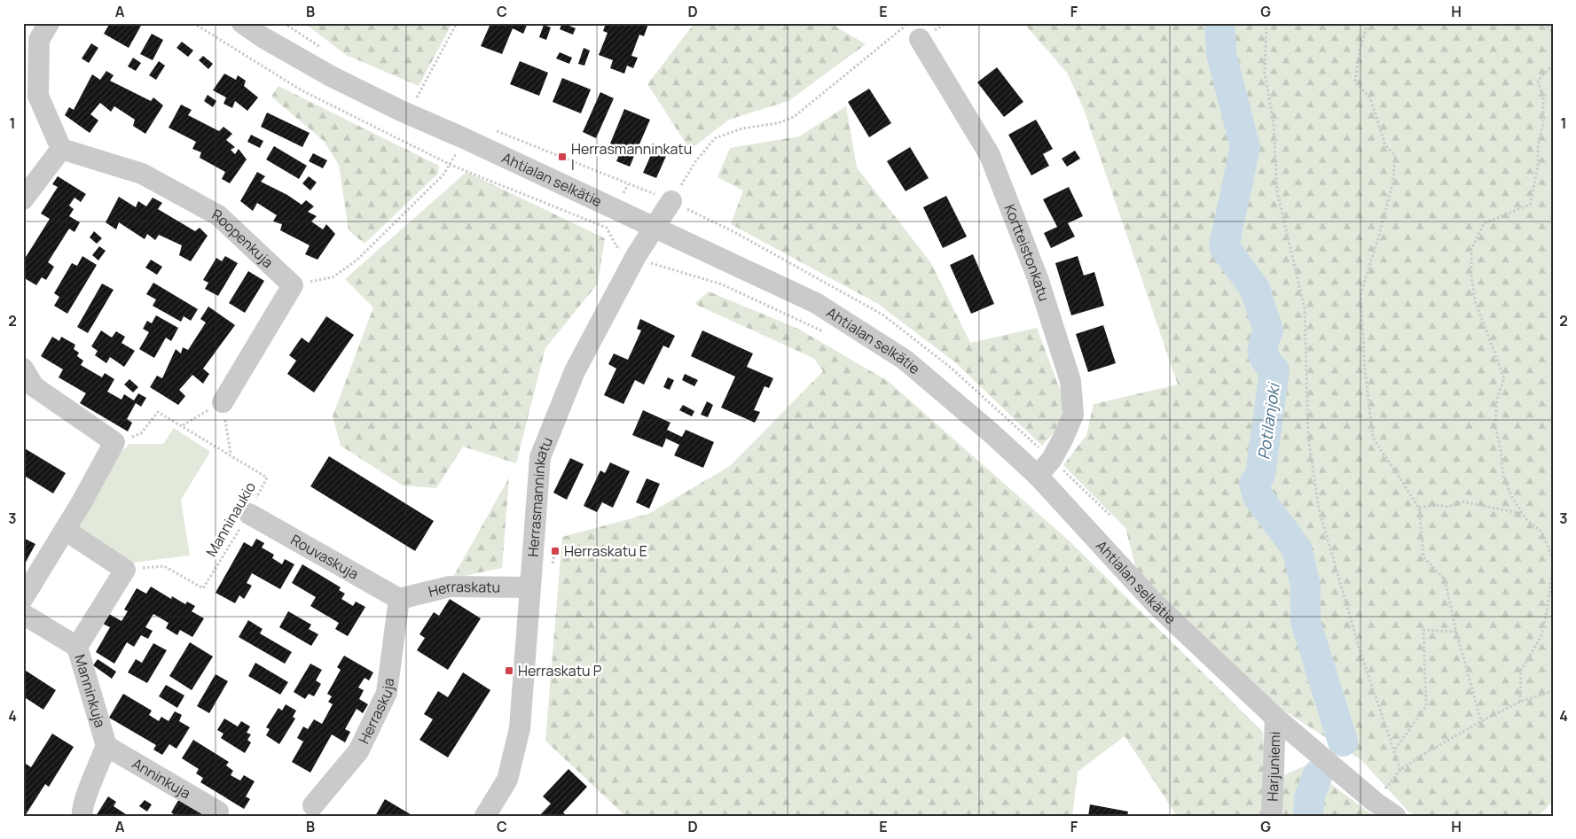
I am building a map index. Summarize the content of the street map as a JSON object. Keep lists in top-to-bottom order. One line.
{"streets":{"street":["Ahtialan selkätie","Roopenkuja","Kortteistonkatu","Herrasmanninkatu","Rouvaskuja","Herraskatu","Manninkuja","Herraskuja","Harjuniemi","Anninkuja"],"path":["Manninaukio"]},"crossings":[["Ahtialan selkätie","Kortteistonkatu"],["Ahtialan selkätie","Herrasmanninkatu"],["Ahtialan selkätie","Harjuniemi"],["Herrasmanninkatu","Herraskatu"],["Manninaukio","Rouvaskuja"],["Manninaukio","Manninkuja"],["Rouvaskuja","Herraskatu"],["Rouvaskuja","Herraskuja"],["Herraskatu","Herraskuja"],["Manninkuja","Anninkuja"]],"water":["Potilanjoki"],"places":{"transit":["Herrasmanninkatu I","Herraskatu E","Herraskatu P"]},"grid":{"columns":["A","B","C","D","E","F","G","H"],"rows":["1","2","3","4"]}}
